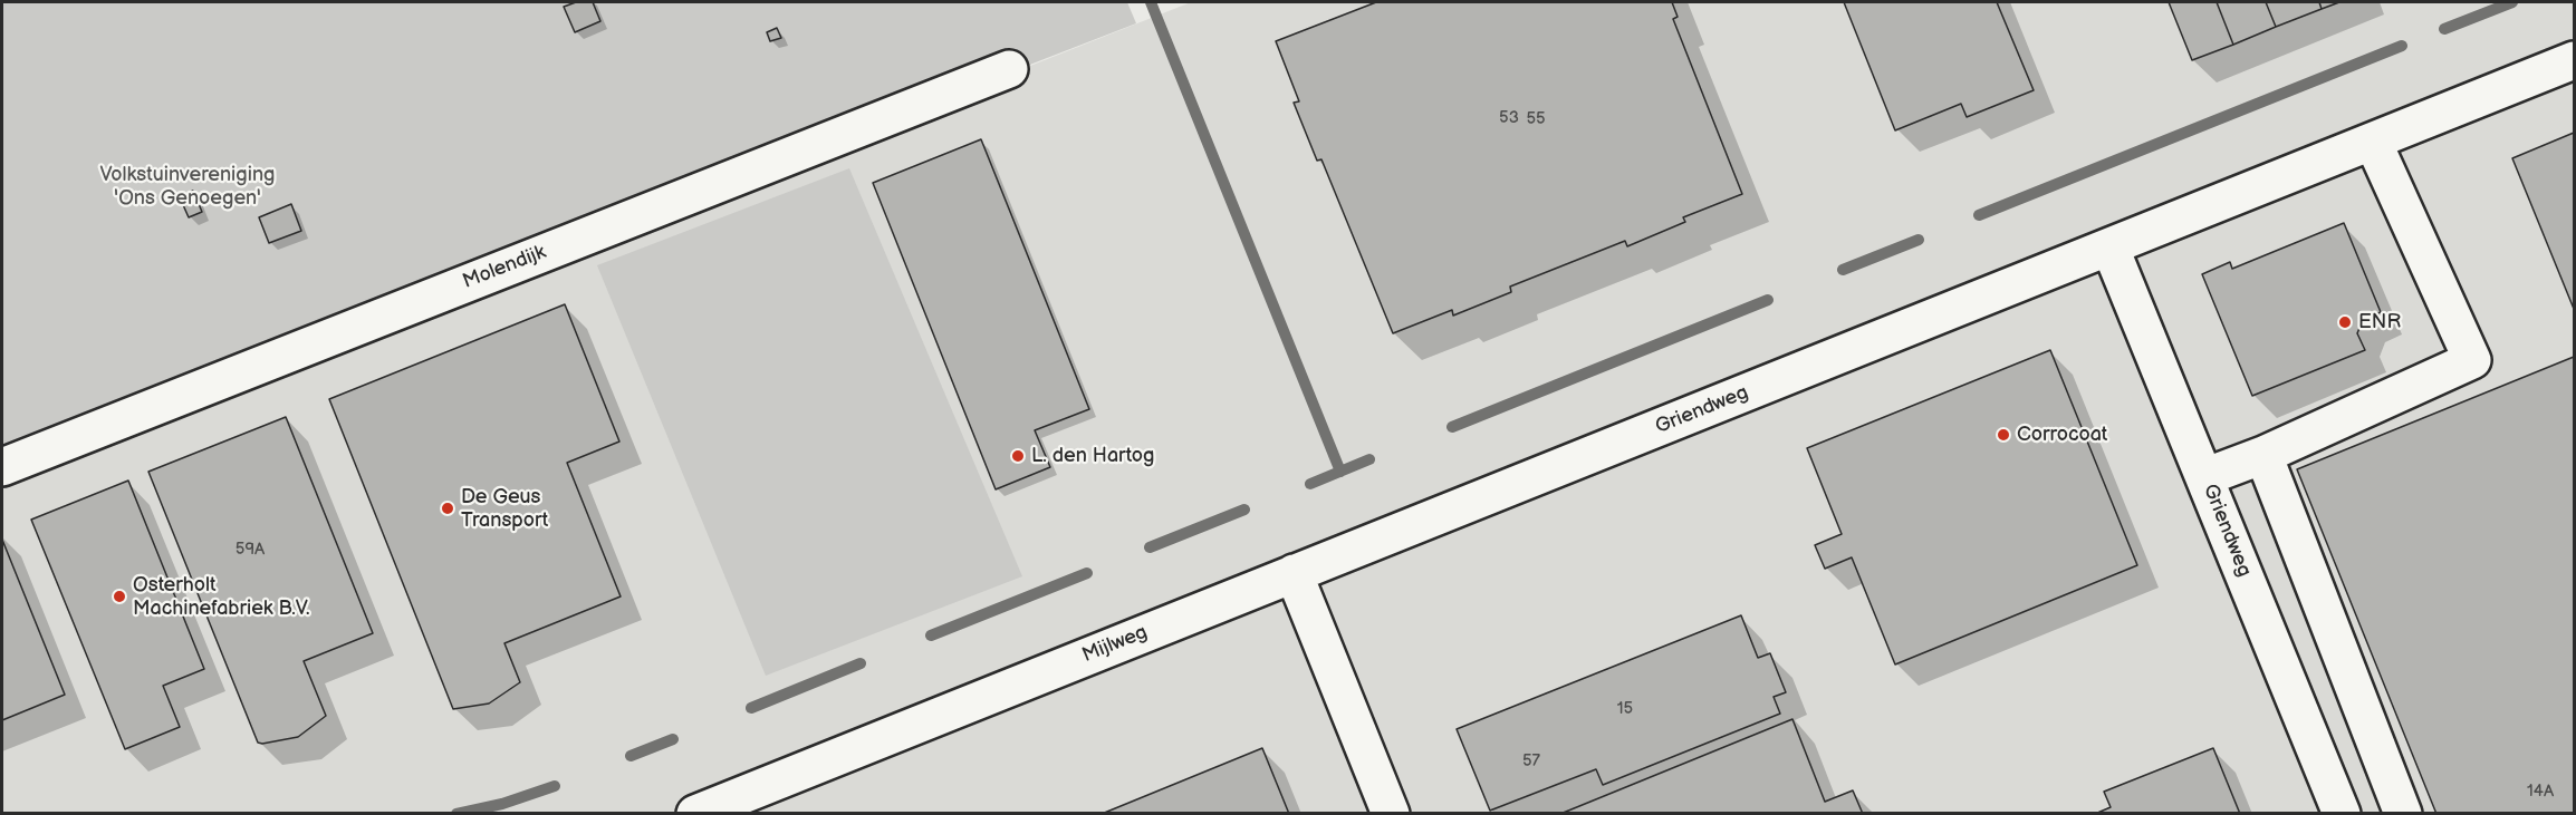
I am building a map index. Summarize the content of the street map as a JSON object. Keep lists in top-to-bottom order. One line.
{"streets":{"street":["Molendijk","Griendweg","Mijlweg"]},"crossings":[["Griendweg","Mijlweg"]],"parks":["Volkstuinvereniging 'Ons Genoegen'"],"places":["ENR","Corrocoat","L. den Hartog","De Geus Transport","Osterholt Machinefabriek B.V."],"house_numbers":["53","55","59A","15","57","14A"]}
